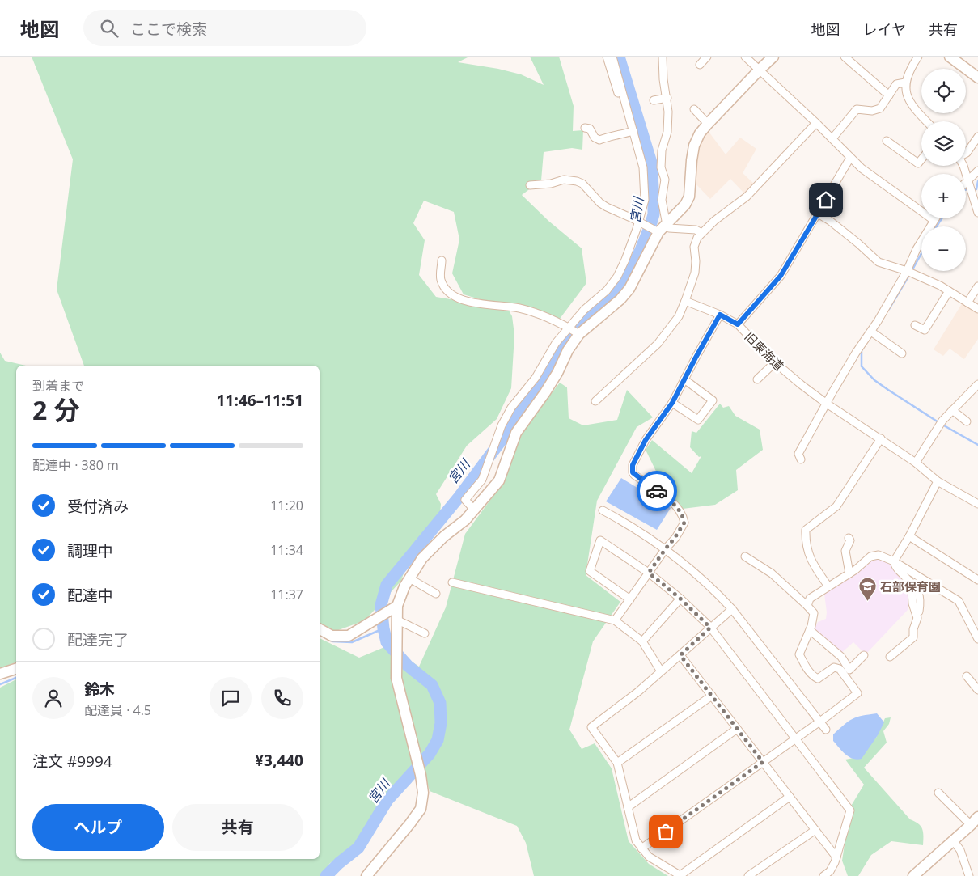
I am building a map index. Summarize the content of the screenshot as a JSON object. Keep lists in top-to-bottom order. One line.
{"streets":{"street":["旧東海道"]},"water":["宮川"],"places":{"school or university":["石部保育園"]},"page":{"header":"地図","search":"ここで検索","nav":["地図","レイヤ","共有"],"map_buttons":["+","−"],"heading":["2 分","到着まで","11:46–11:51"],"panel":["鈴木","配達員 · 4.5","注文 #9994","¥3,440"],"bar":"配達中 · 380 m","list":[["受付済み","11:20"],["調理中","11:34"],["配達中","11:37"],"配達完了"],"buttons":["ヘルプ","共有"]}}
